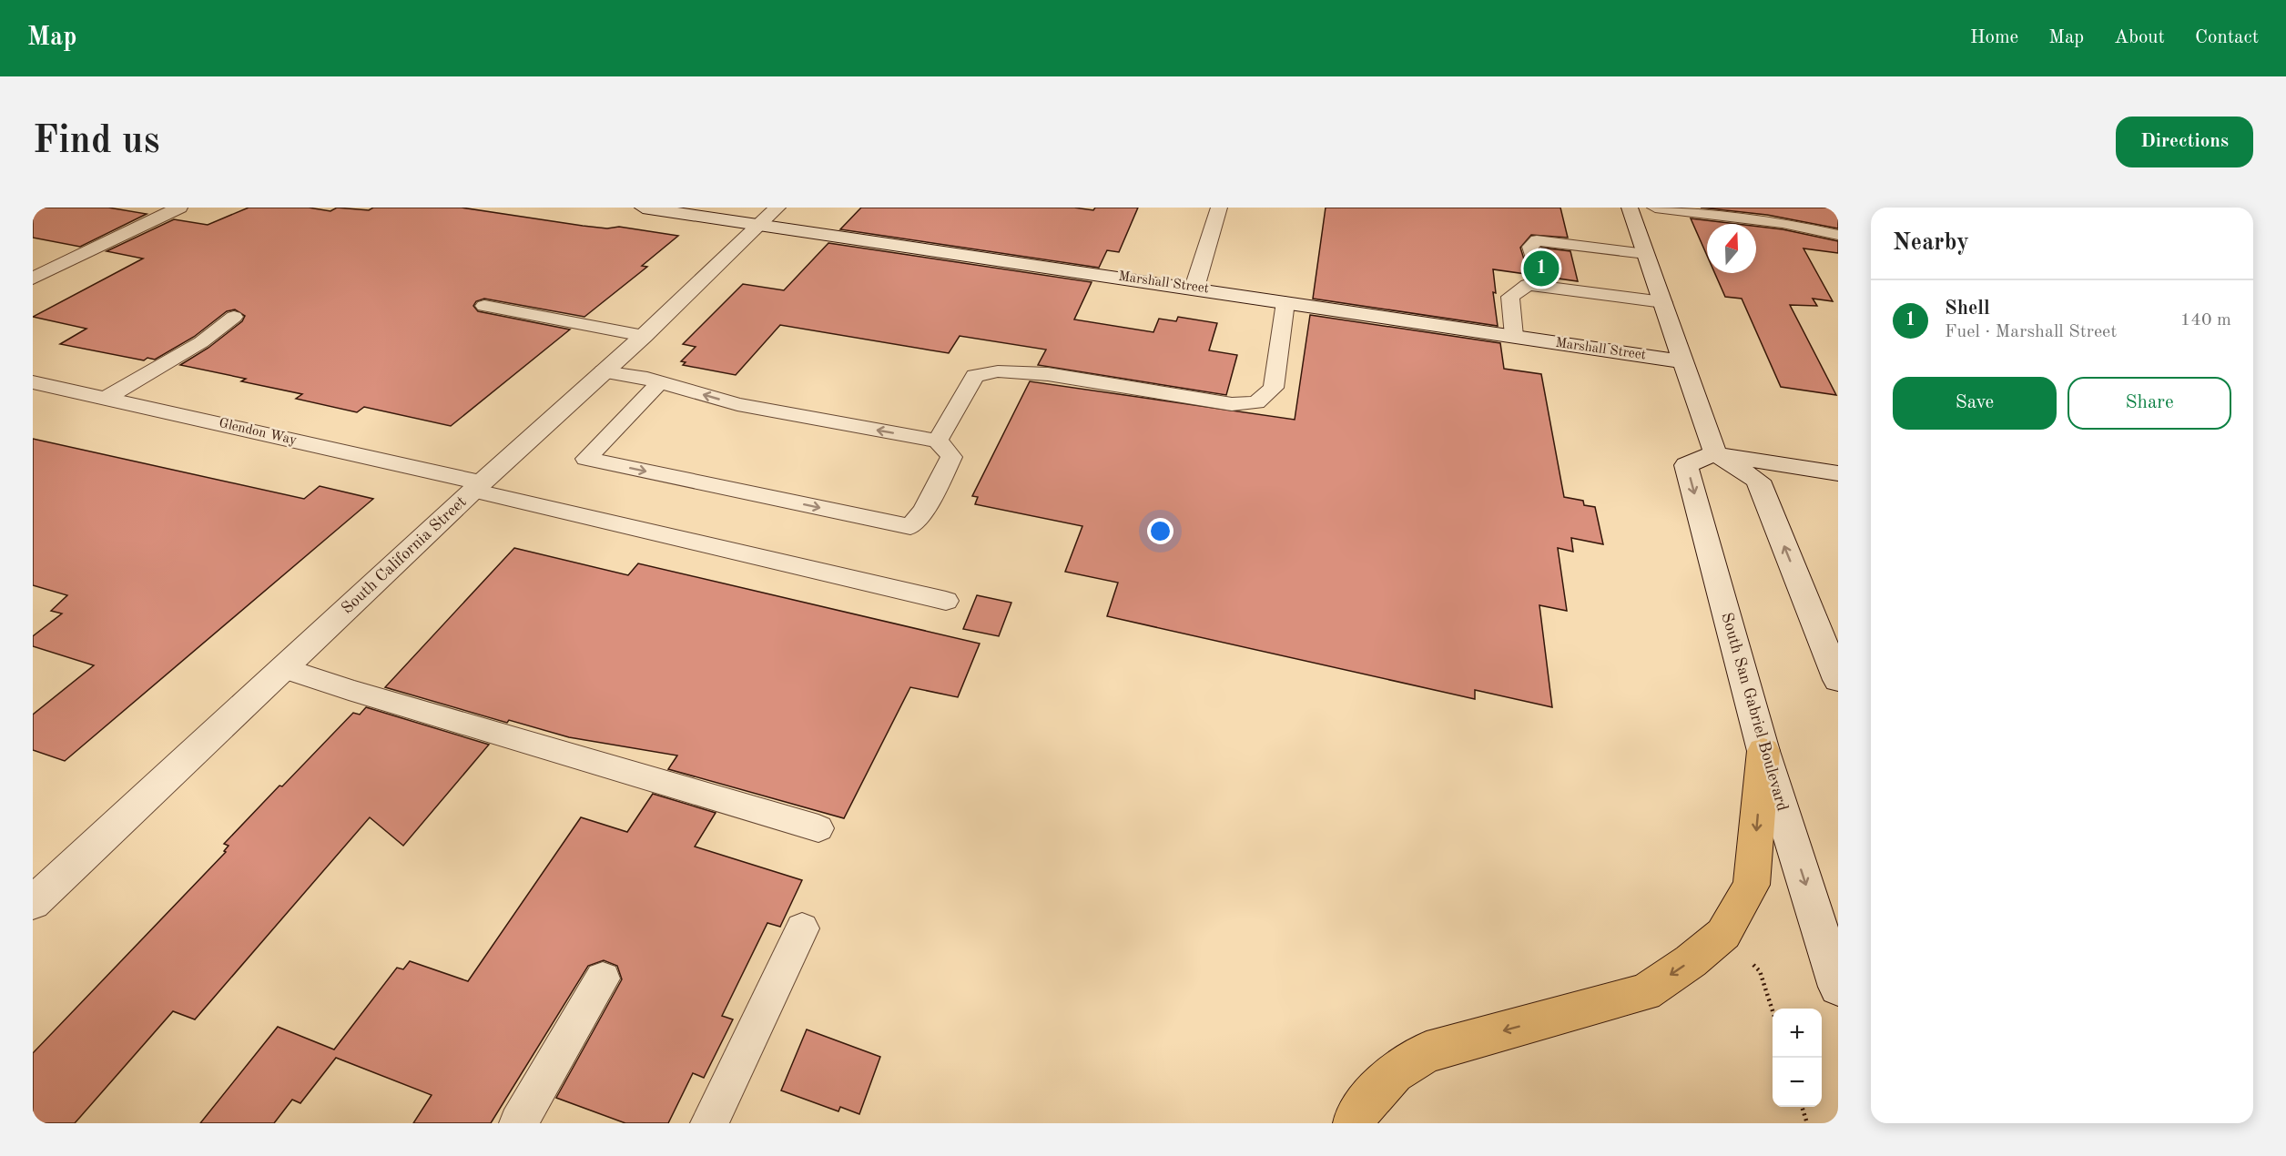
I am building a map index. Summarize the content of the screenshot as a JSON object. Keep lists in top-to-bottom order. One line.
{"streets":{"street":["Marshall Street","Glendon Way","South California Street","South San Gabriel Boulevard"]},"crossings":[["Marshall Street","South California Street"],["Glendon Way","South California Street"]],"one_way":["South San Gabriel Boulevard"],"north":"top","page":{"header":"Map","nav":["Home","Map","About","Contact"],"buttons":["Directions",["Save","Share"]],"title":"Find us","heading":"Nearby","pins":"1","list":[{"mark":"1","name":"Shell","note":"Fuel · Marshall Street","value":"140 m"}],"map_buttons":["+","−"]}}
